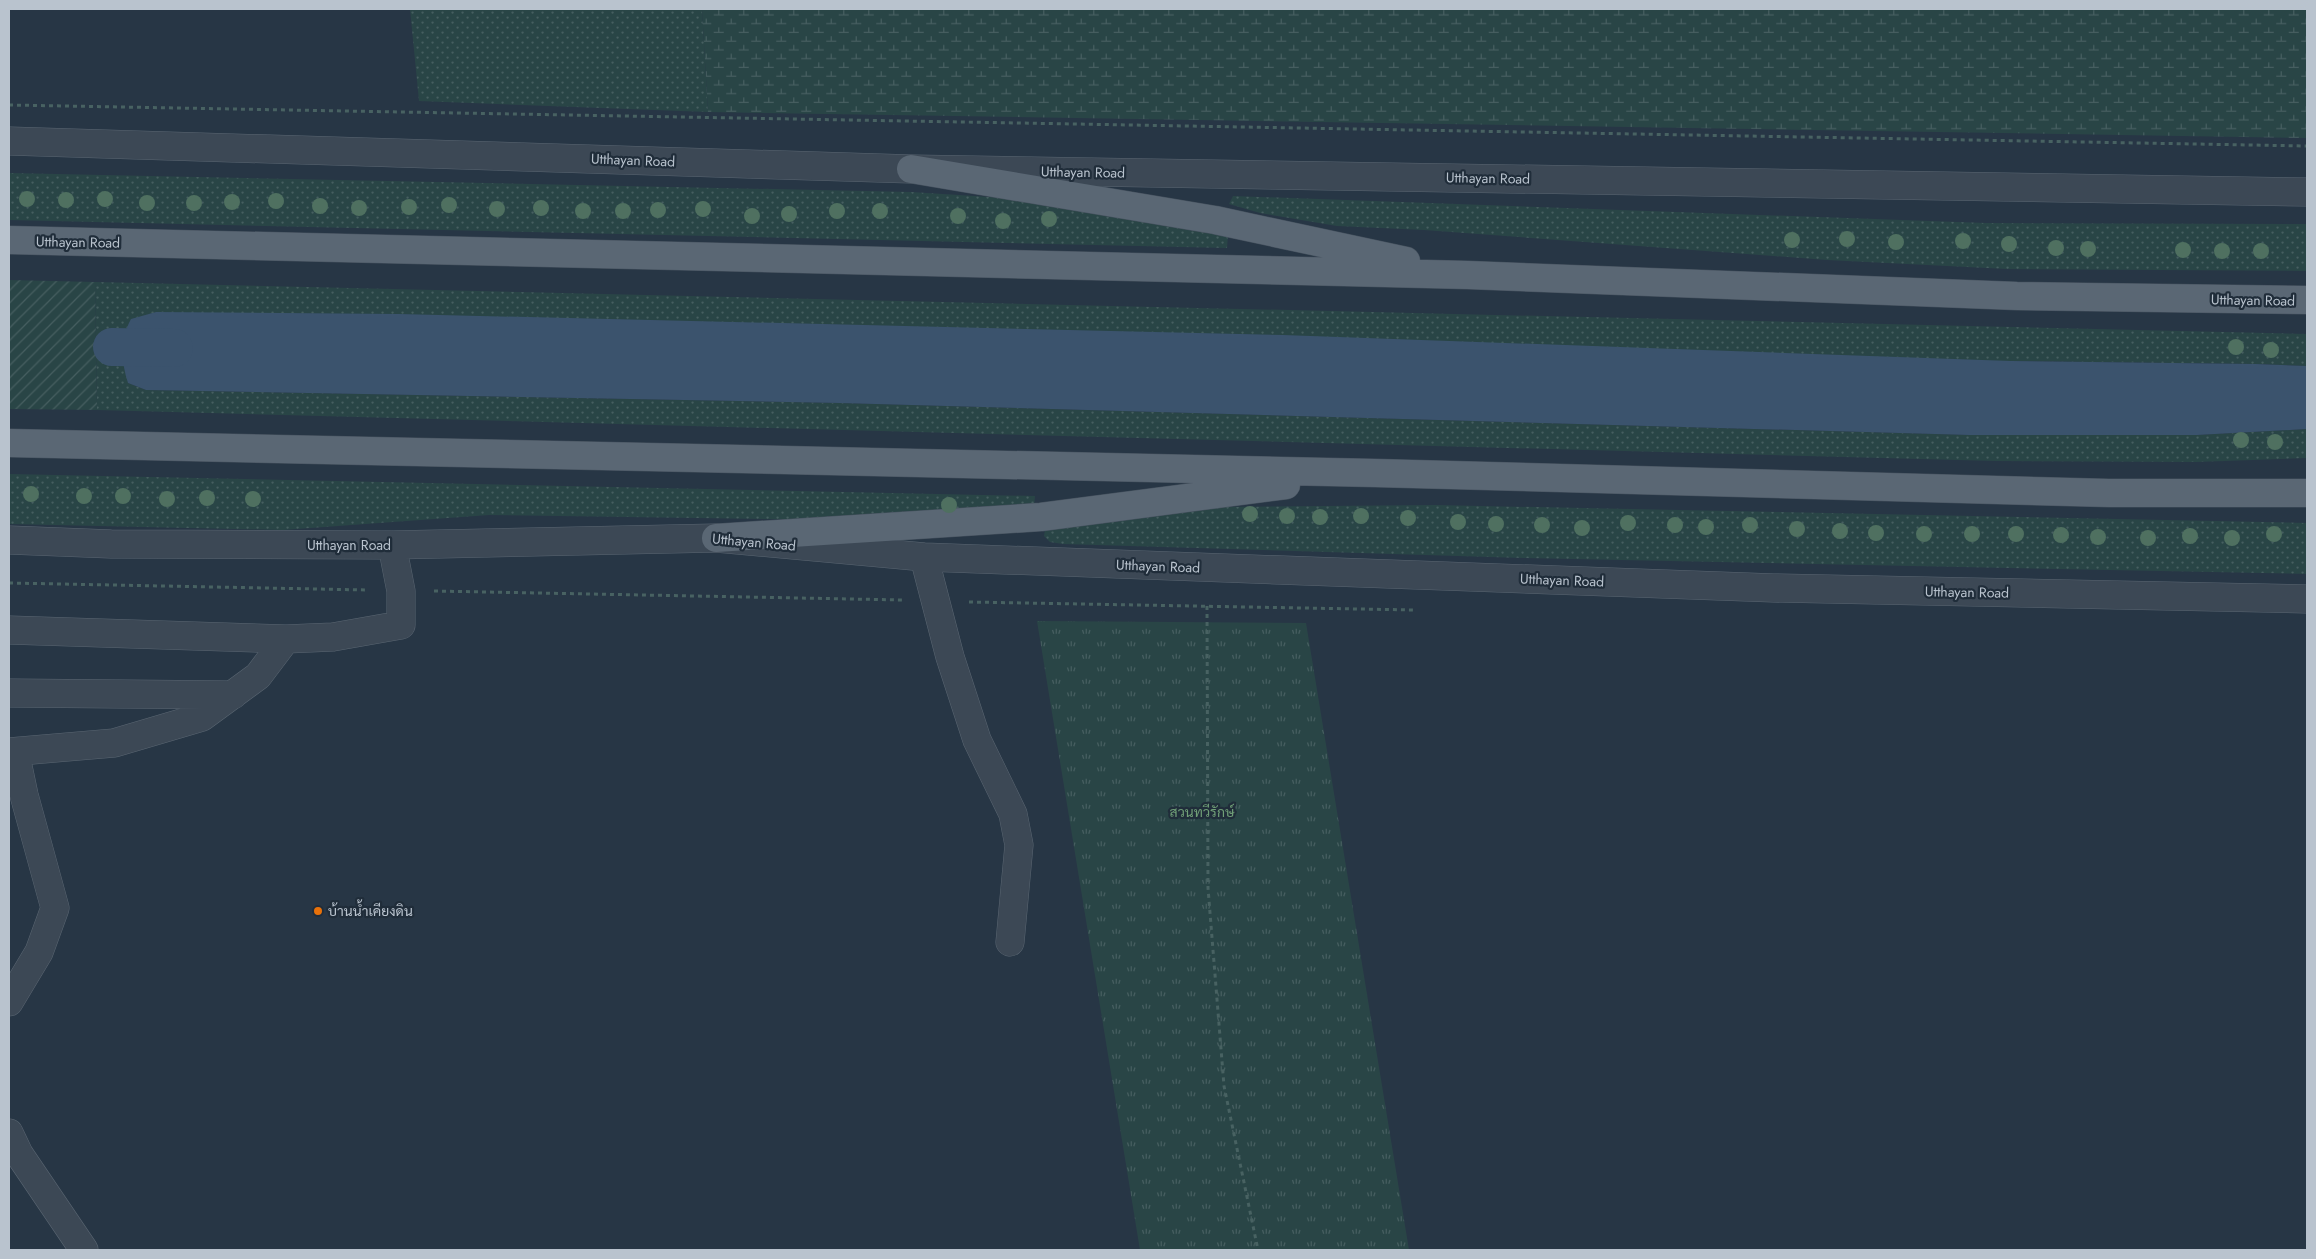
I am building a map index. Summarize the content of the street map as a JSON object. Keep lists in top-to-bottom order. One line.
{"streets":{"main road":["Utthayan Road"]},"parks":["สวนทวีรักษ์"],"places":["บ้านน้ำเคียงดิน"]}
